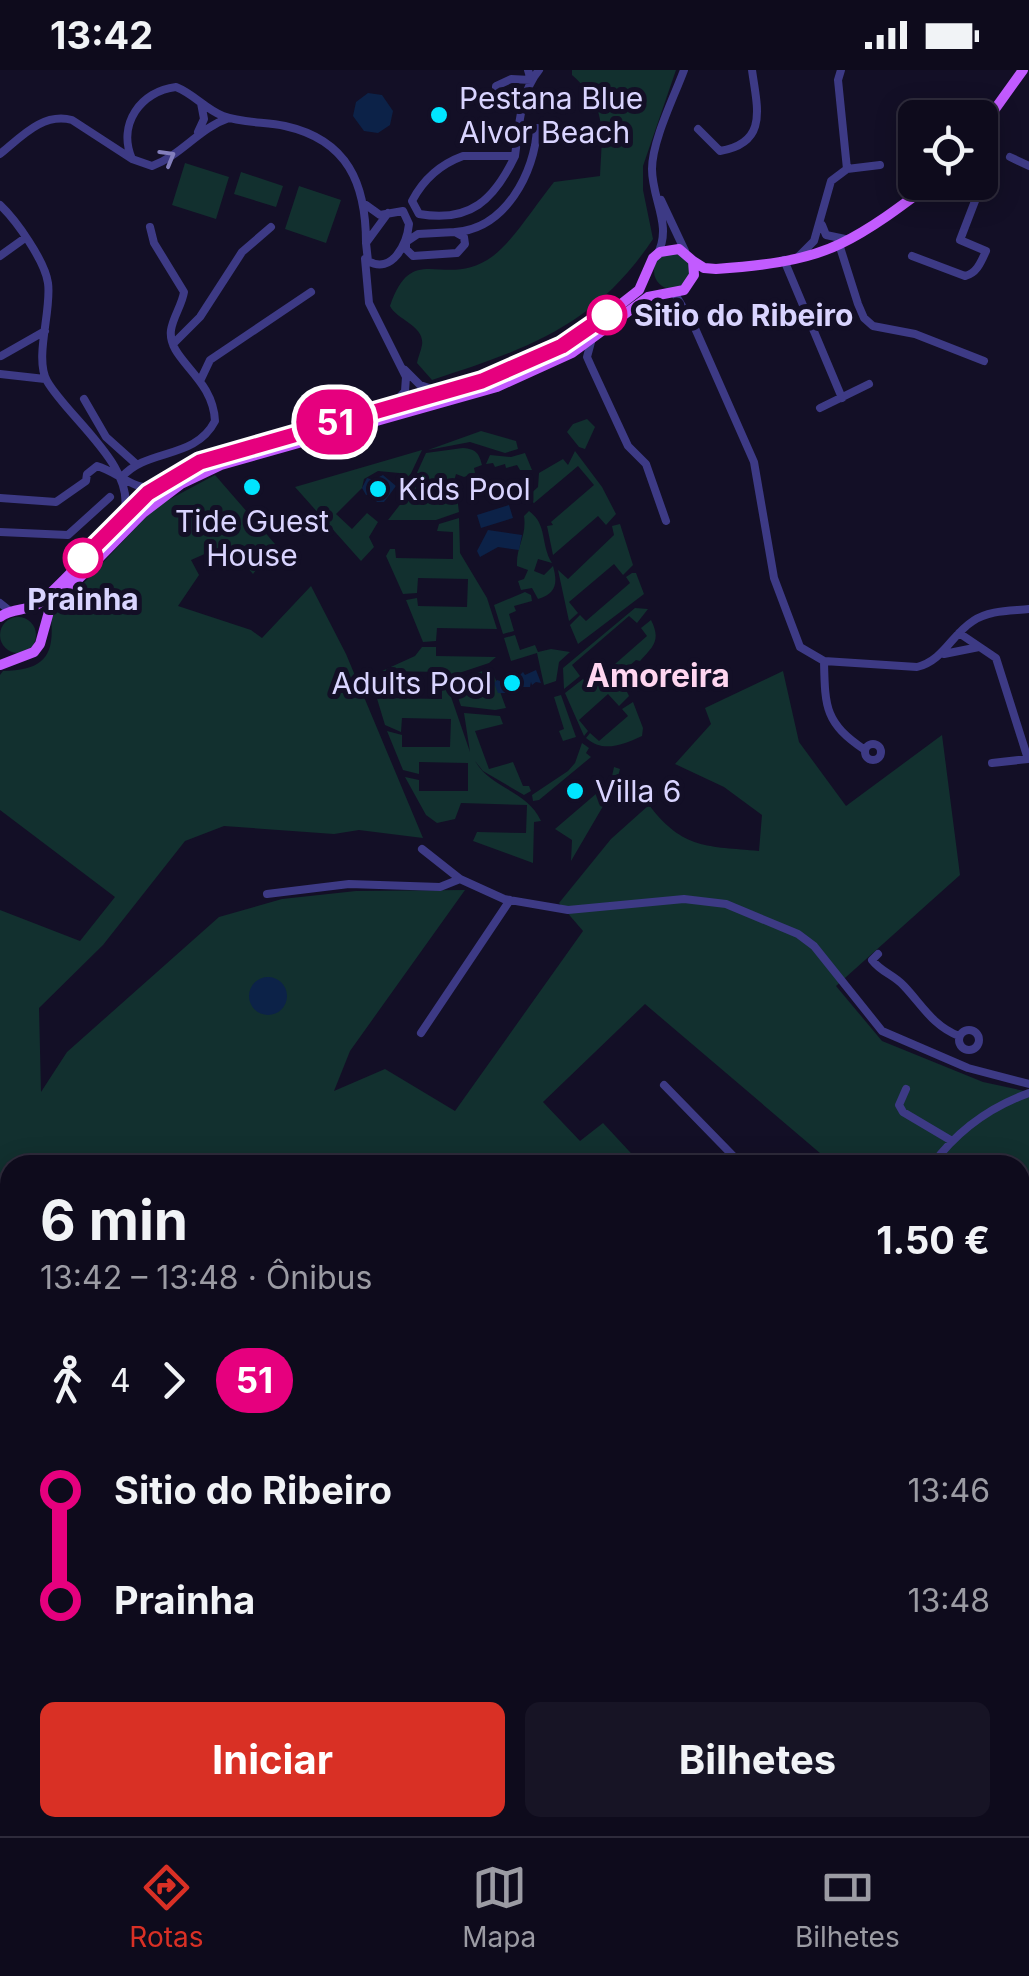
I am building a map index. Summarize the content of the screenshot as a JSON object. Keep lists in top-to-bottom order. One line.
{"districts":["Amoreira"],"places":["Pestana Blue Alvor Beach","Sitio do Ribeiro","Tide Guest House","Kids Pool","Prainha","Adults Pool","Villa 6"],"lines":["bus line 51"],"page":{"status":"13:42","on_map":"51","heading":["6 min","13:42 – 13:48 · Ônibus","1.50 €"],"legs":["4","51"],"list":[{"name":"Sitio do Ribeiro","value":"13:46"},{"name":"Prainha","value":"13:48"}],"buttons":["Iniciar","Bilhetes"],"tabs":["Rotas","Mapa","Bilhetes"]}}
